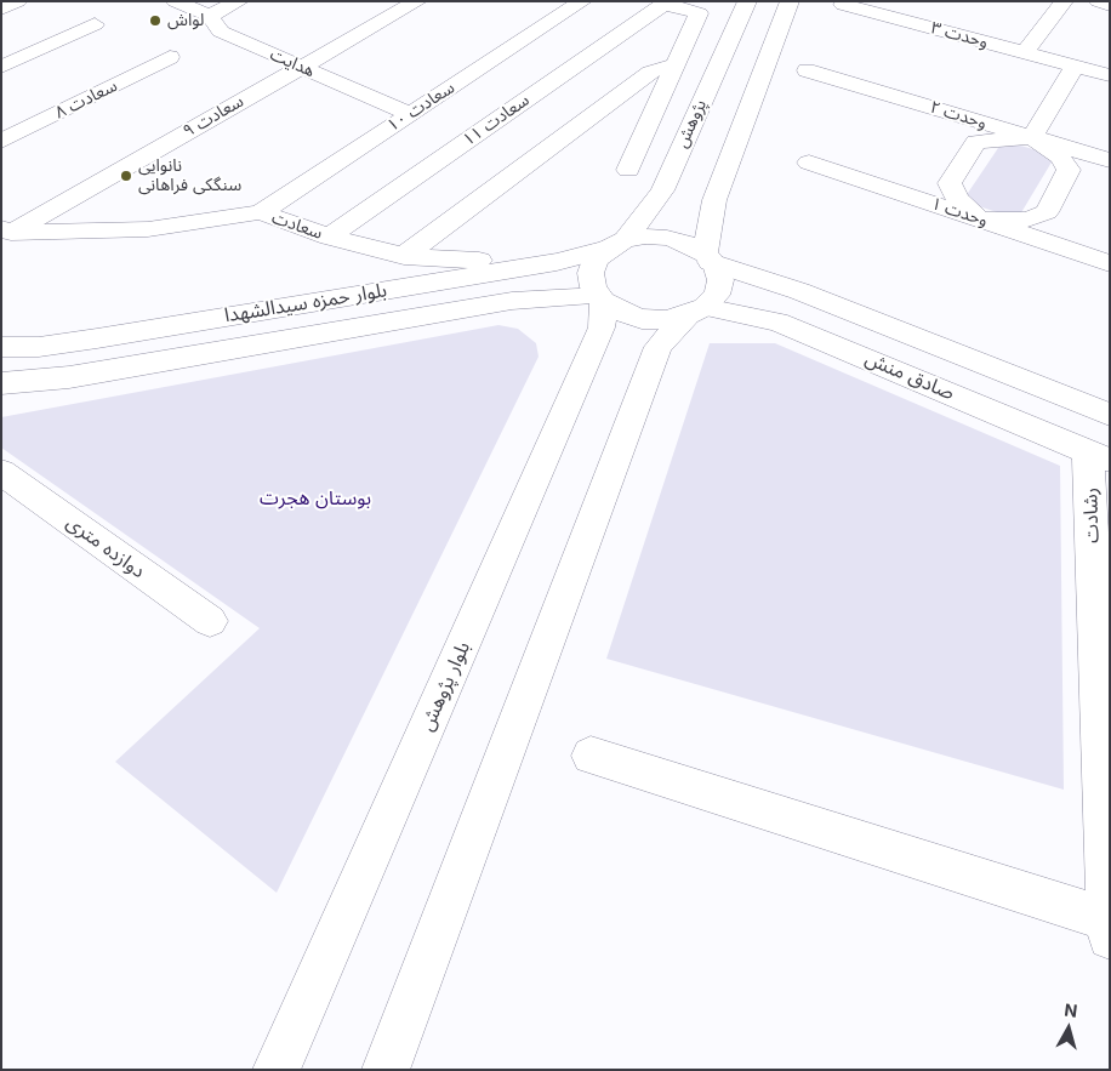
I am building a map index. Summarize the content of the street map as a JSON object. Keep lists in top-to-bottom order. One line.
{"streets":{"street":["وحدت ۳","هدایت","سعادت ۸","سعادت ۱۰","وحدت ۲","سعادت ۹","سعادت ۱۱","پژوهش","وحدت ۱","سعادت","بلوار حمزه سیدالشهدا","صادق منش","رشادت","دوازده متری","بلوار پژوهش"]},"crossings":[["هدایت","سعادت ۱۰"],["هدایت","سعادت ۹"],["سعادت ۱۰","سعادت"],["وحدت ۲","وحدت ۱"],["سعادت ۹","سعادت"],["سعادت ۱۱","سعادت"],["پژوهش","بلوار حمزه سیدالشهدا"],["پژوهش","صادق منش"],["پژوهش","بلوار پژوهش"],["سعادت","بلوار حمزه سیدالشهدا"],["بلوار حمزه سیدالشهدا","صادق منش"],["بلوار حمزه سیدالشهدا","بلوار پژوهش"],["صادق منش","رشادت"],["صادق منش","بلوار پژوهش"]],"parks":["بوستان هجرت"],"places":["لواش","نانوایی سنگکی فراهانی"],"north":"top"}
